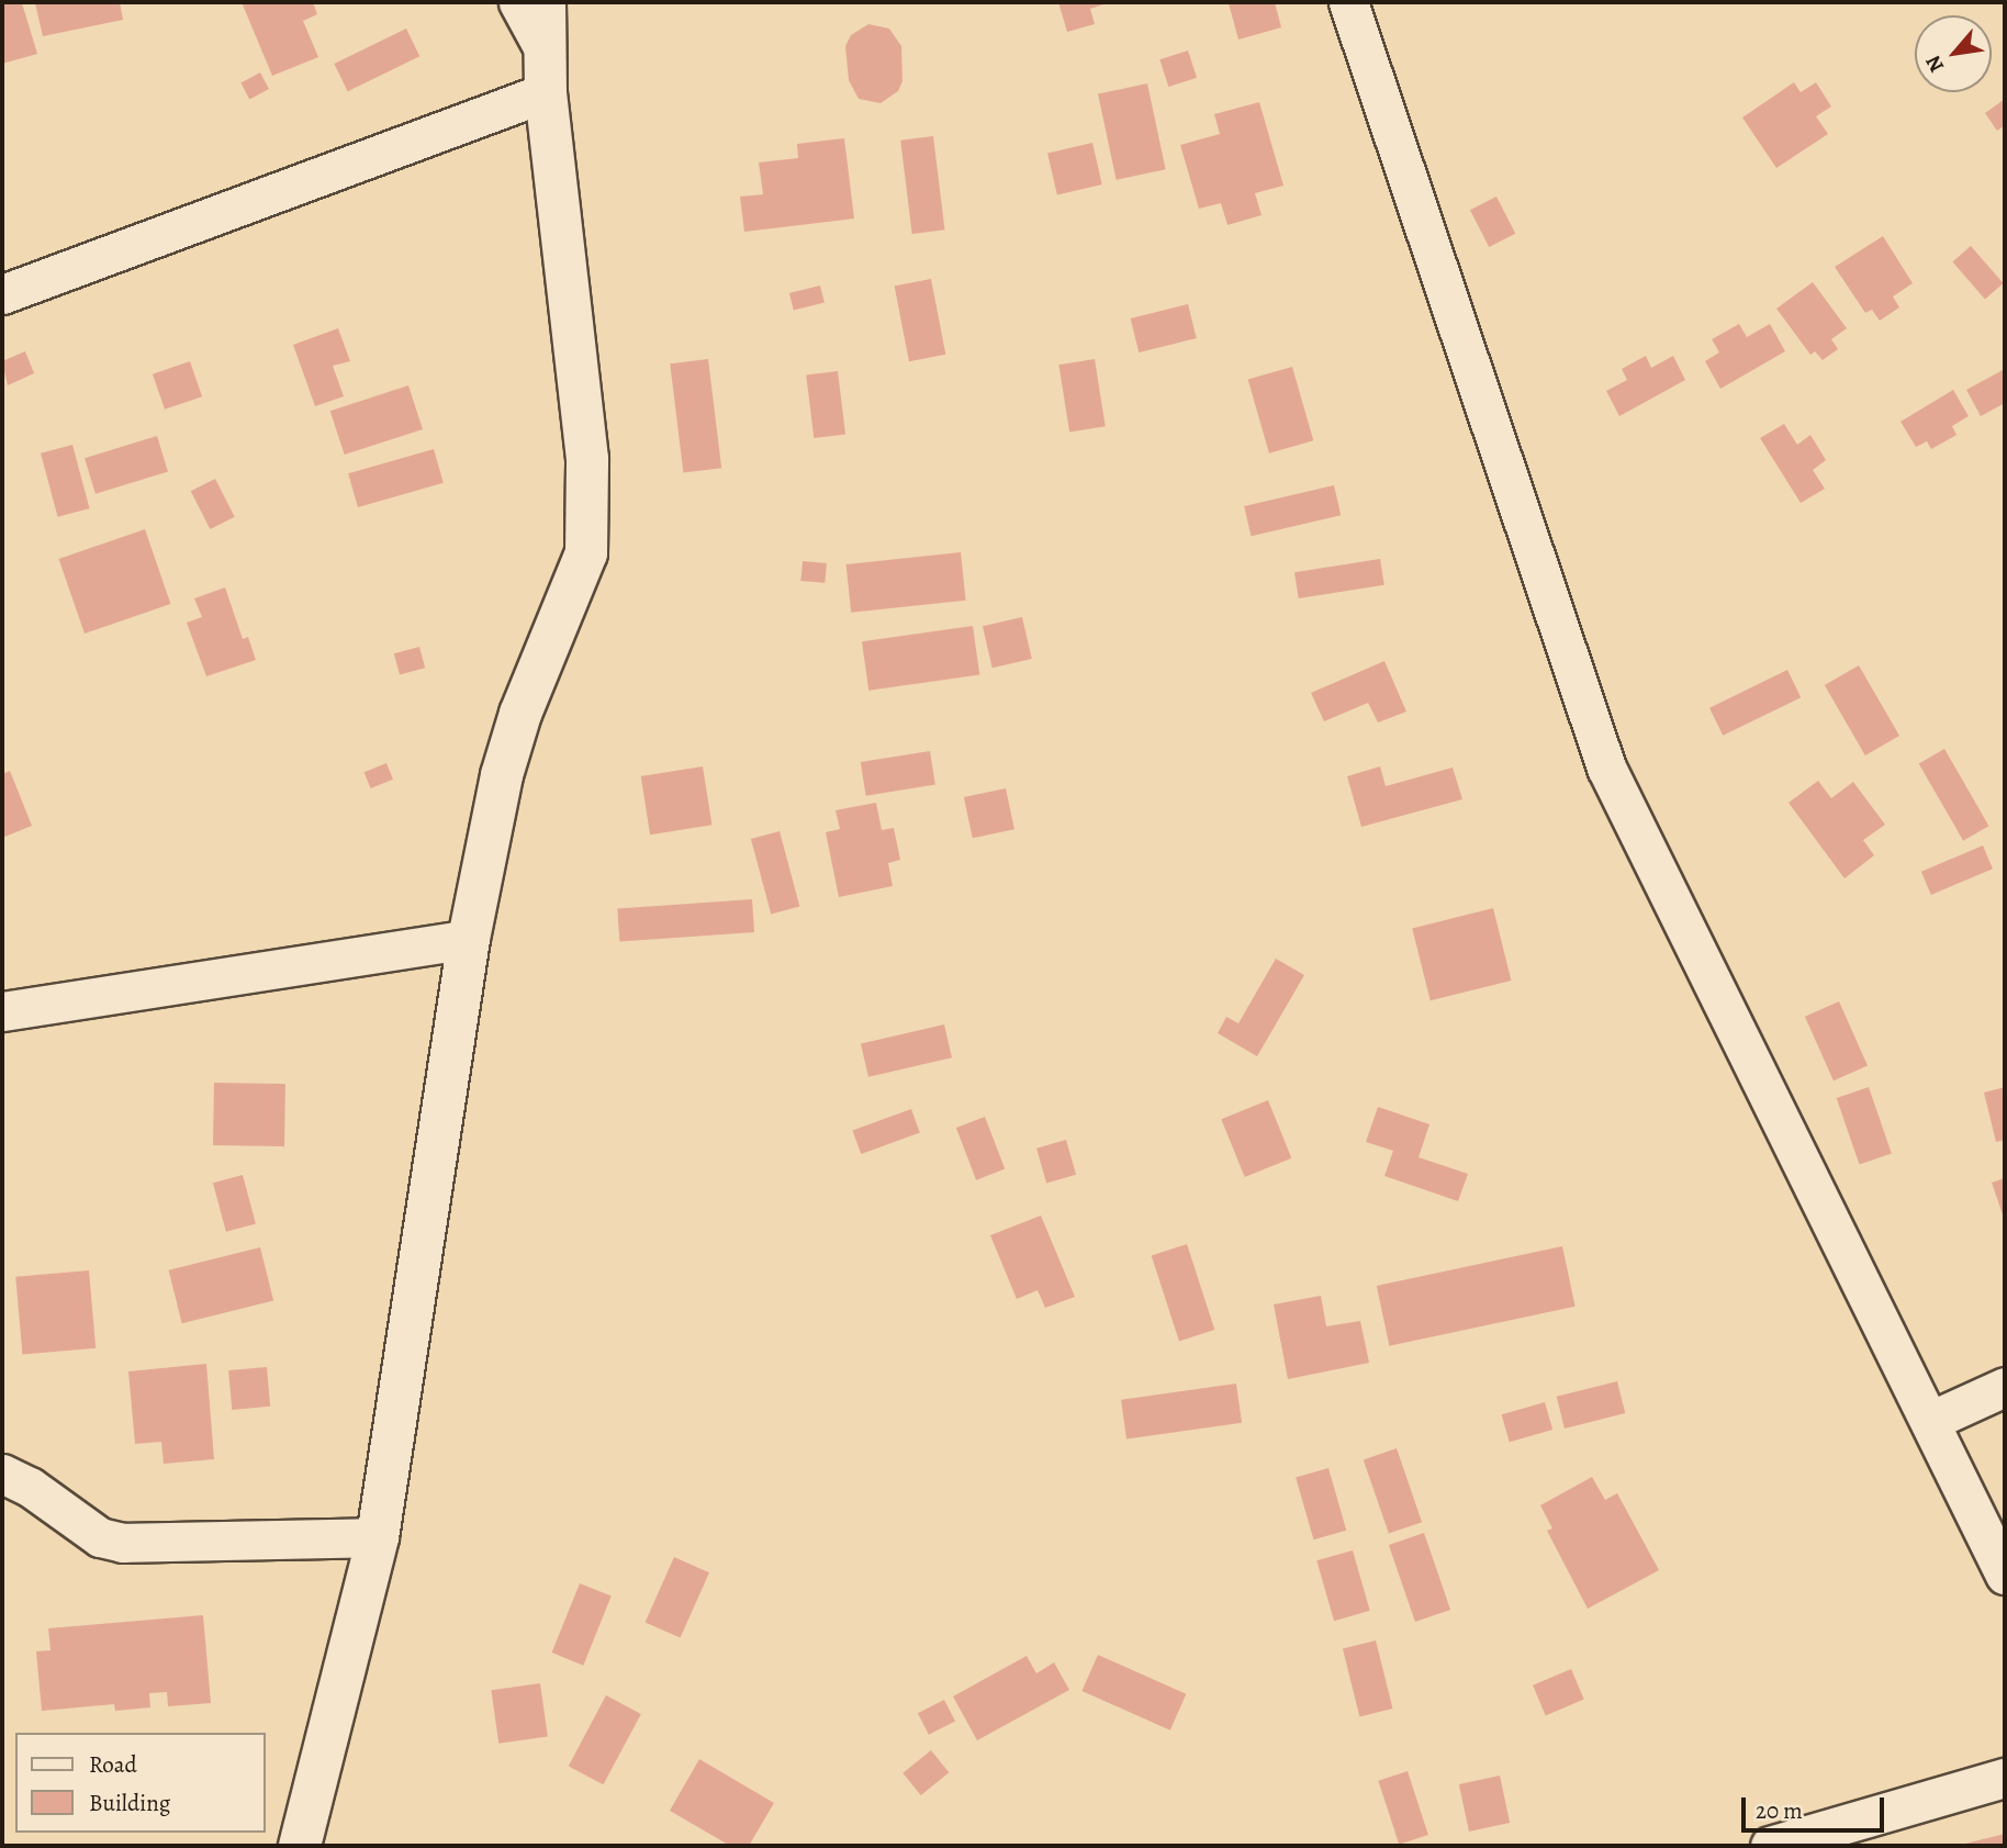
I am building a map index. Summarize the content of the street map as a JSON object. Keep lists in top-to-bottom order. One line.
{"legend":["Road","Building"],"scale_bar":"20 m","north":"bottom left"}
